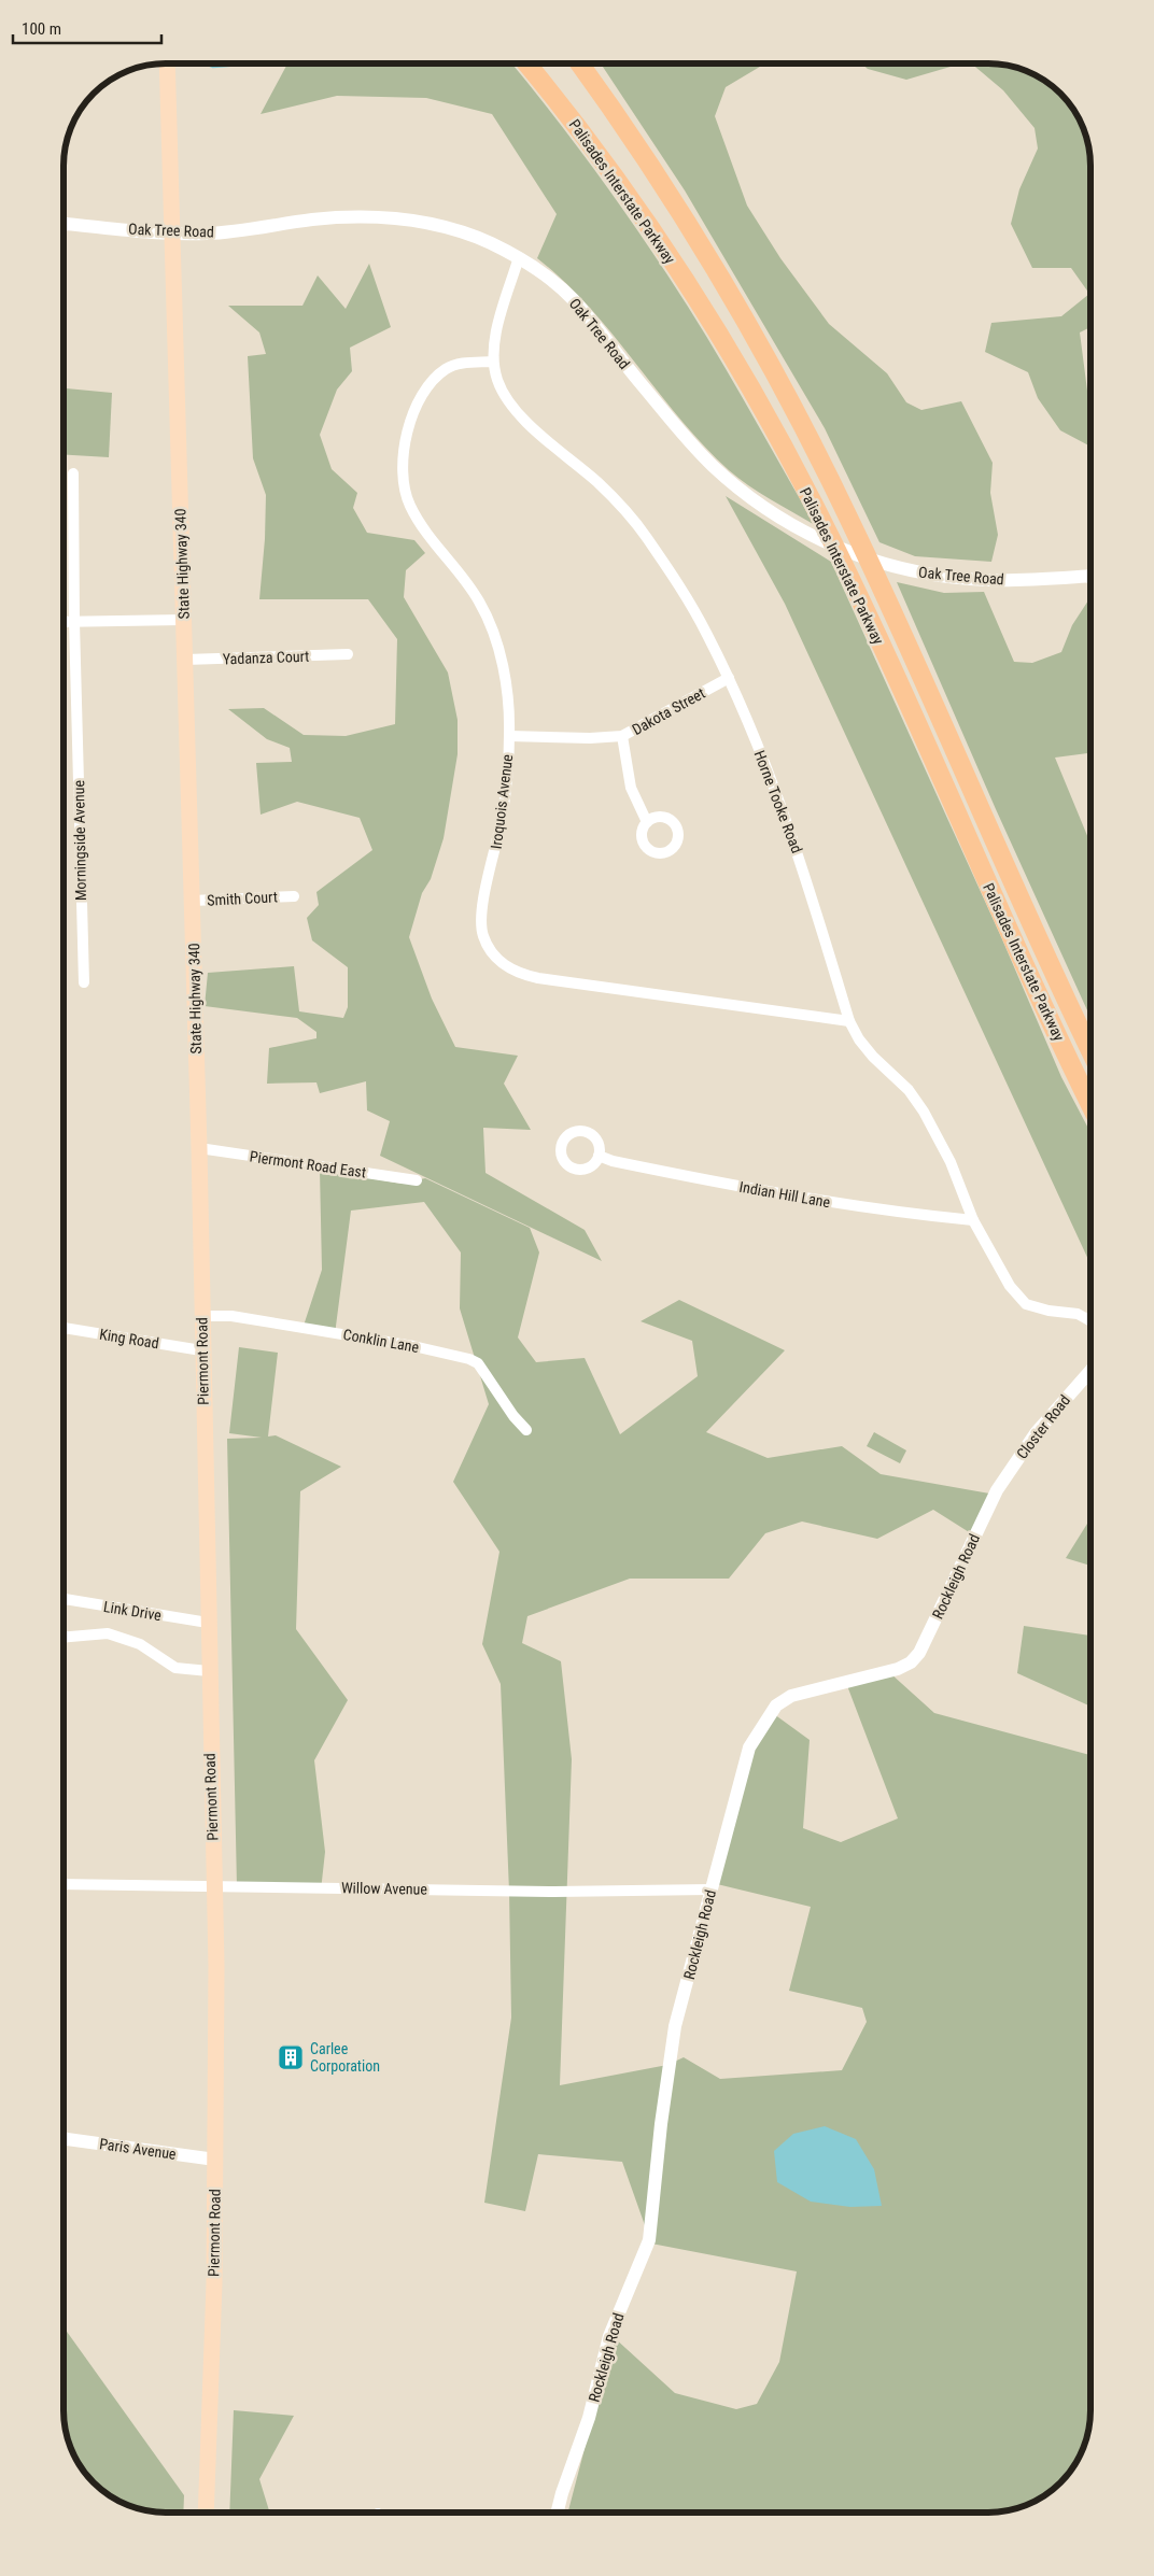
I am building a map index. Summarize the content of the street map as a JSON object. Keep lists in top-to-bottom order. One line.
{"streets":{"highway":["Palisades Interstate Parkway"],"main road":["State Highway 340","Piermont Road"],"street":["Oak Tree Road","Yadanza Court","Dakota Street","Iroquois Avenue","Horne Tooke Road","Morningside Avenue","Smith Court","Piermont Road East","Indian Hill Lane","King Road","Conklin Lane","Closter Road","Rockleigh Road","Link Drive","Willow Avenue","Paris Avenue"]},"crossings":[["Oak Tree Road","State Highway 340"],["Oak Tree Road","Horne Tooke Road"],["State Highway 340","Yadanza Court"],["State Highway 340","Smith Court"],["State Highway 340","Piermont Road"],["Dakota Street","Iroquois Avenue"],["Dakota Street","Horne Tooke Road"],["Iroquois Avenue","Horne Tooke Road"],["Horne Tooke Road","Indian Hill Lane"],["Piermont Road East","Piermont Road"],["King Road","Piermont Road"],["Conklin Lane","Piermont Road"],["Piermont Road","Link Drive"],["Piermont Road","Willow Avenue"],["Piermont Road","Paris Avenue"],["Closter Road","Rockleigh Road"],["Rockleigh Road","Willow Avenue"]],"places":{"building":["Carlee Corporation"]},"scale_bar":"100 m"}
